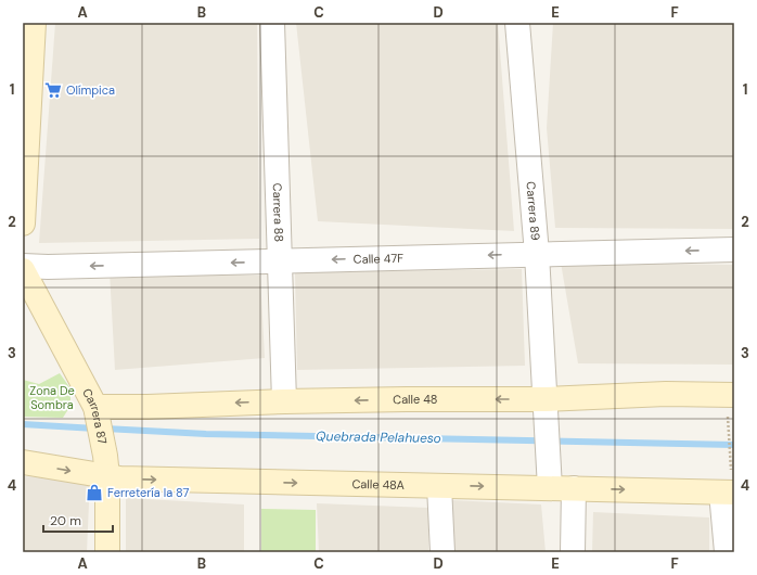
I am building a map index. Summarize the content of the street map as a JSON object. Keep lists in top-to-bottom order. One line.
{"streets":{"street":["Carrera 89","Carrera 88","Calle 47F","Calle 48","Carrera 87","Calle 48A"]},"crossings":[["Carrera 89","Calle 47F"],["Carrera 89","Calle 48"],["Carrera 89","Calle 48A"],["Carrera 88","Calle 47F"],["Carrera 88","Calle 48"],["Calle 48","Carrera 87"],["Carrera 87","Calle 48A"]],"one_way":["Calle 47F","Calle 48","Calle 48A"],"water":["Quebrada Pelahueso"],"parks":["Zona De Sombra"],"places":{"supermarket":["Olímpica"],"shop":["Ferretería la 87"]},"scale_bar":"20 m","grid":{"columns":["A","B","C","D","E","F"],"rows":["1","2","3","4"]}}
